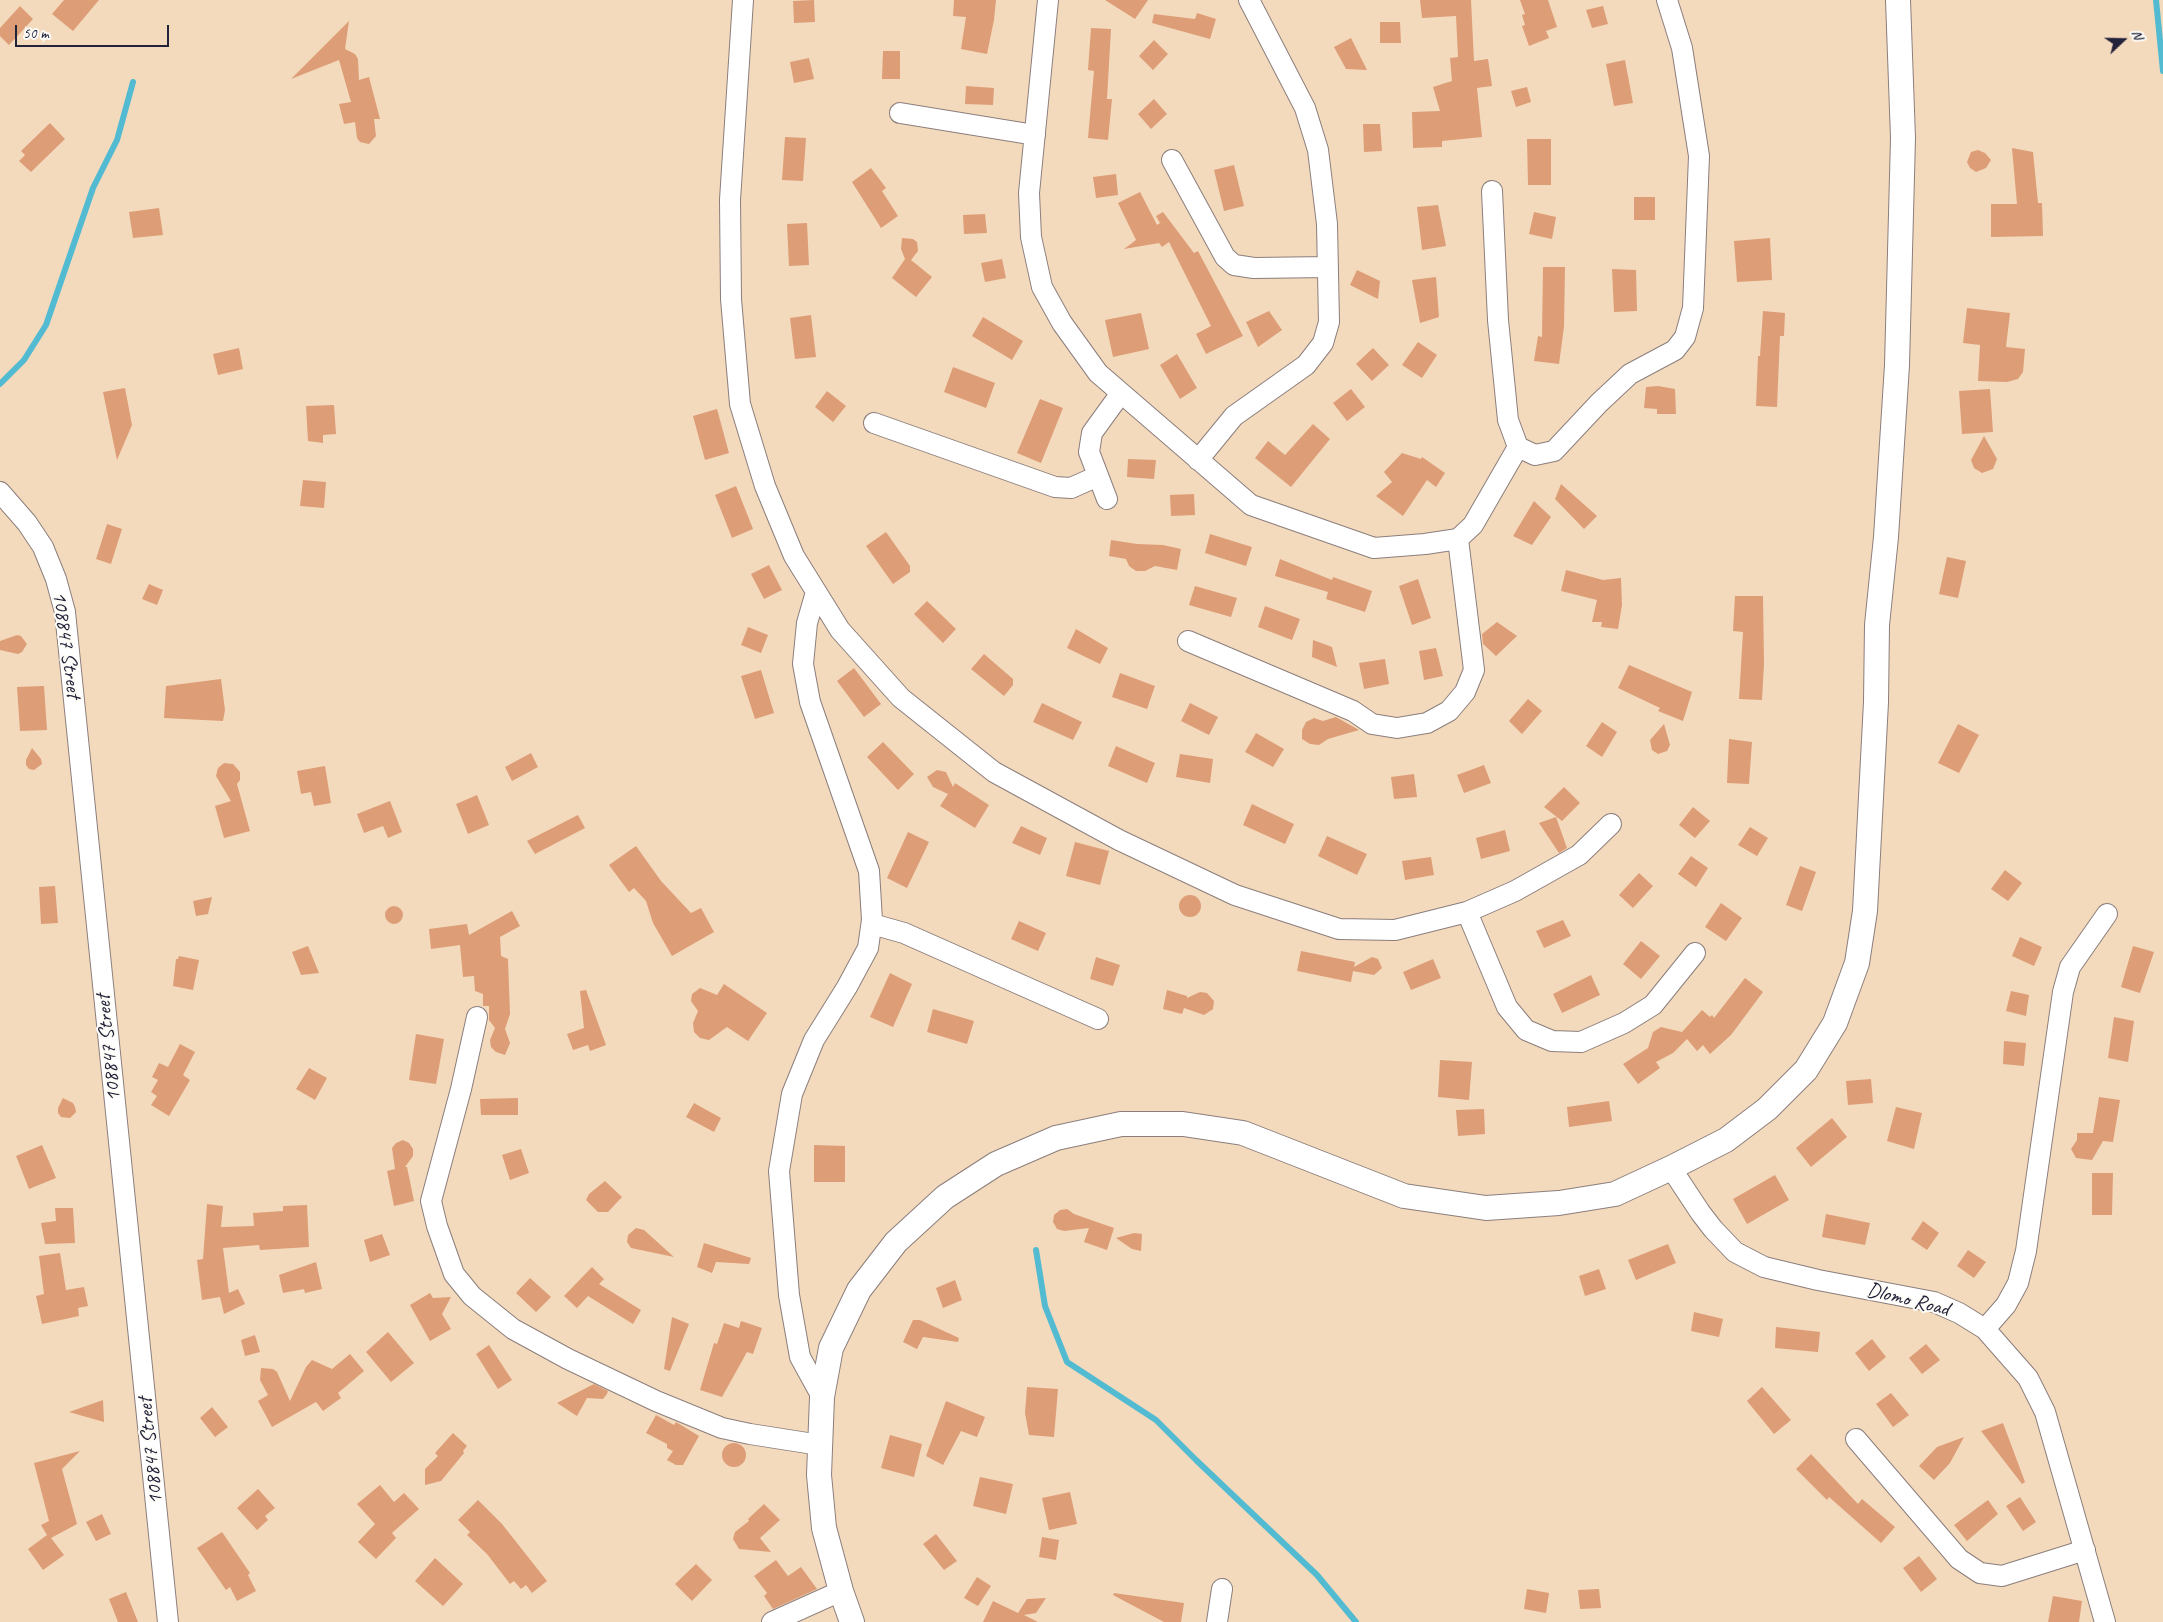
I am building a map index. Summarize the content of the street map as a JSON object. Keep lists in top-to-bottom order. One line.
{"streets":{"street":["108847 Street","Dlomo Road"]},"scale_bar":"50 m","north":"right"}
